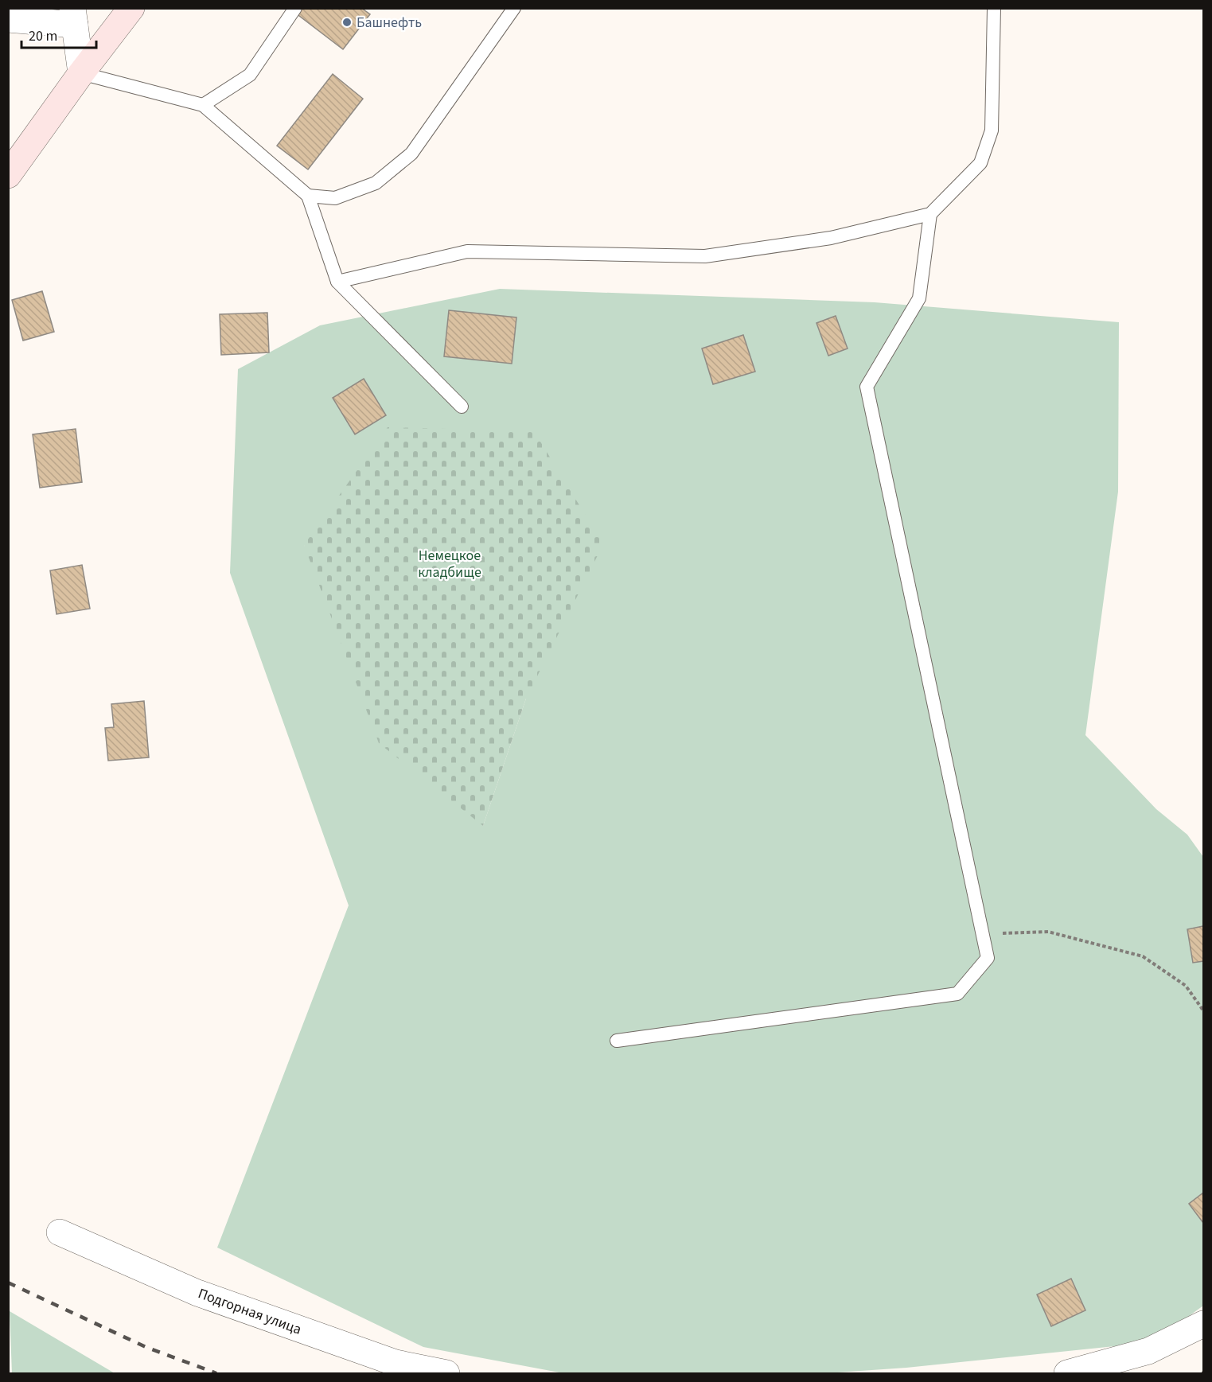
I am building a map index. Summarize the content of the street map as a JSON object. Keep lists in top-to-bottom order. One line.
{"streets":{"street":["Подгорная улица"]},"parks":["Немецкое кладбище"],"places":["Башнефть"],"scale_bar":"20 m"}
